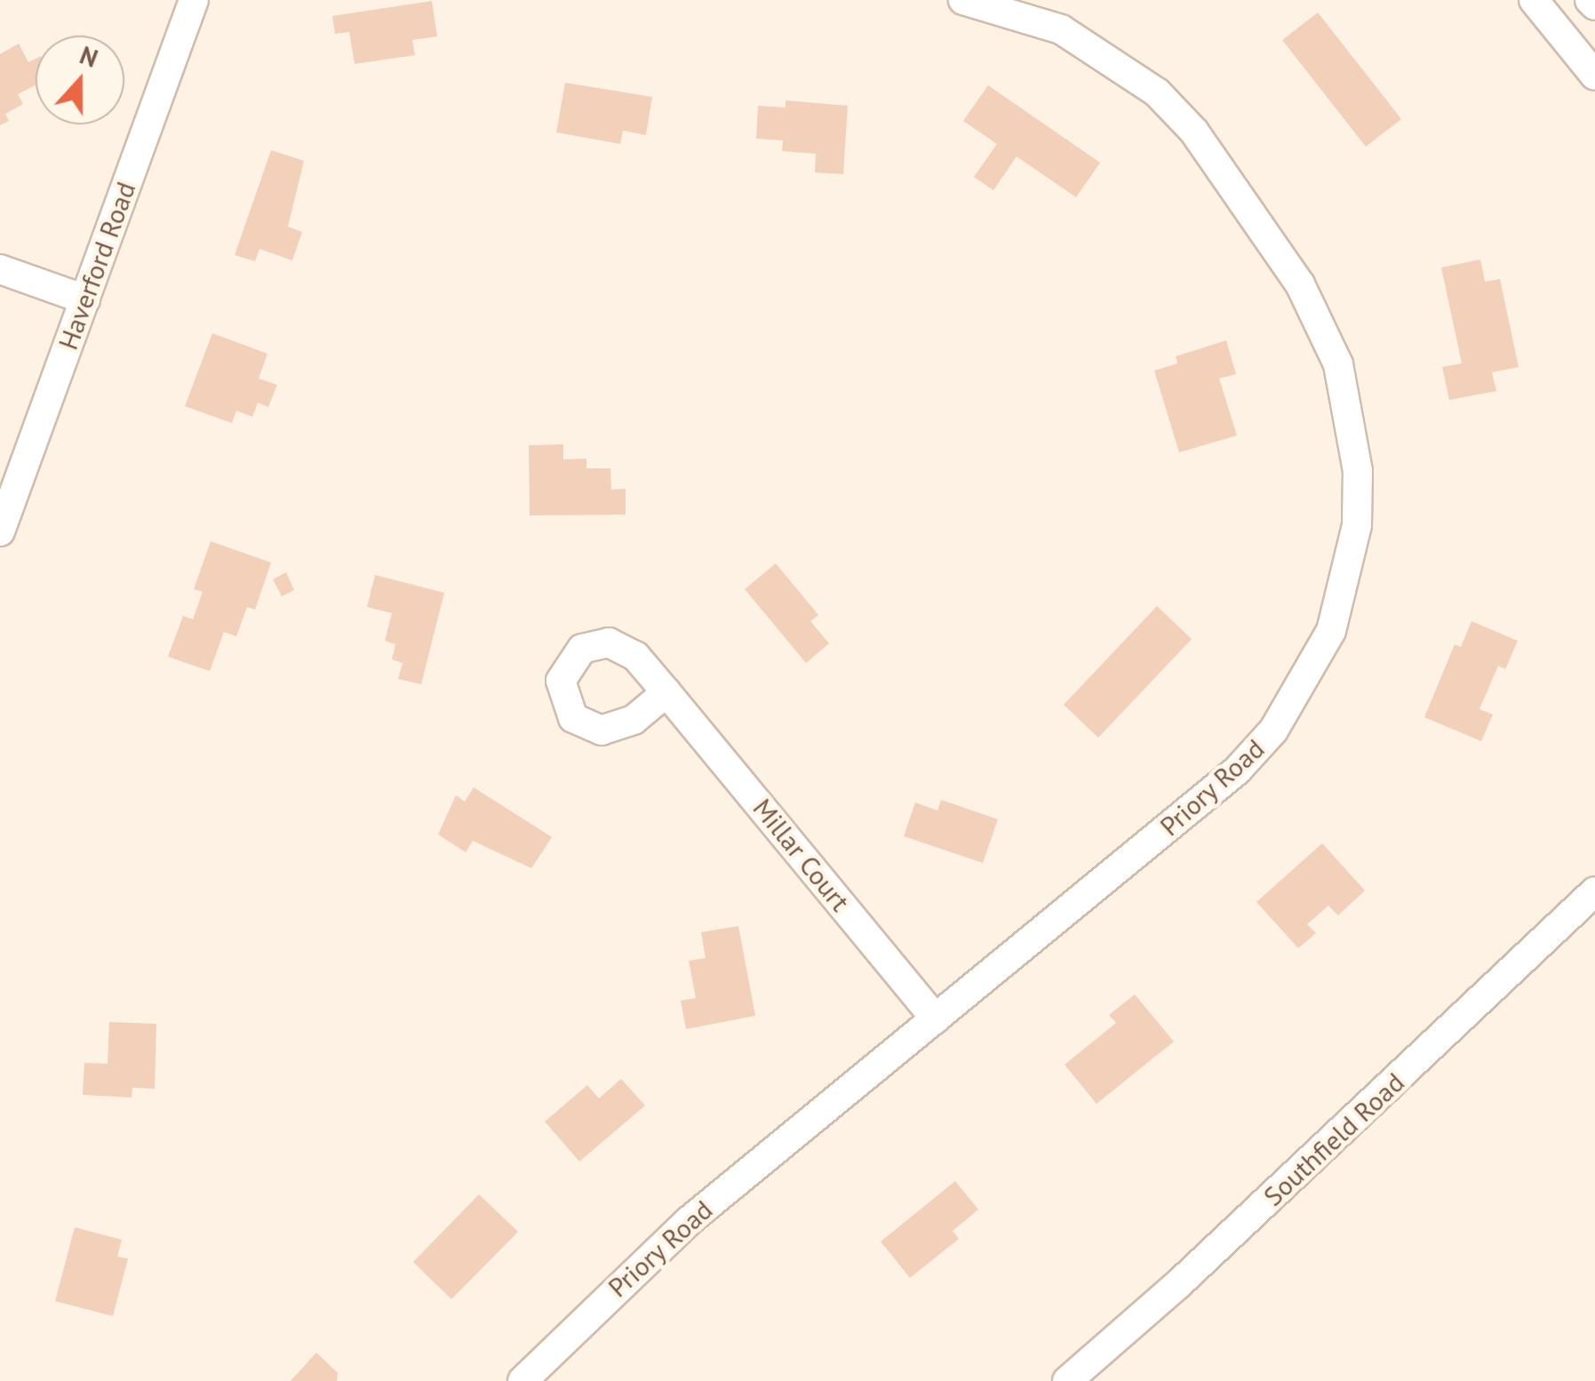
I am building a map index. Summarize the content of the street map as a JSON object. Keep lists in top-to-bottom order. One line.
{"streets":{"street":["Haverford Road","Priory Road","Millar Court","Southfield Road"]},"crossings":[["Priory Road","Millar Court"]],"north":"top"}
